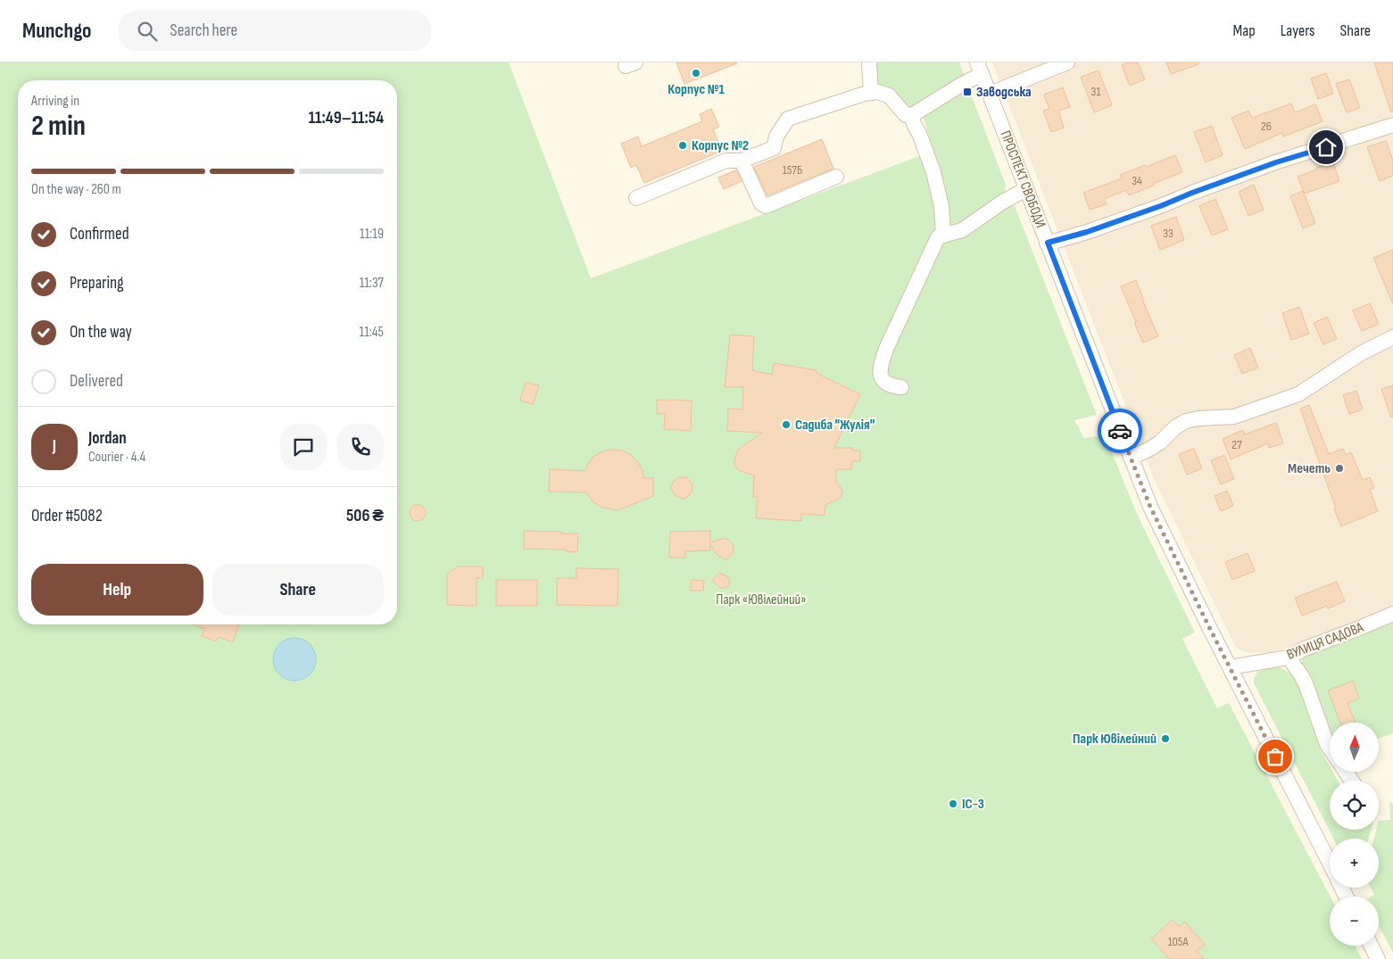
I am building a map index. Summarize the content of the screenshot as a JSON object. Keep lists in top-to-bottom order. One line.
{"streets":{"street":["ПРОСПЕКТ СВОБОДИ","ВУЛИЦЯ САДОВА"]},"crossings":[["ПРОСПЕКТ СВОБОДИ","ВУЛИЦЯ САДОВА"]],"parks":["Парк «Ювілейний»"],"places":{"other":["Корпус №1","Корпус №2","Садиба \"Жулія\"","Мечеть","Парк Ювілейний","ІС-3"],"transit":["Заводська"]},"house_numbers":["31","26","157Б","34","33","27","105А"],"north":"top","page":{"header":"Munchgo","search":"Search here","nav":["Map","Layers","Share"],"heading":["2 min","Arriving in","11:49–11:54"],"panel":["Jordan","Courier · 4.4","Order #5082","506 ₴"],"bar":"On the way · 260 m","list":[["Confirmed","11:19"],["Preparing","11:37"],["On the way","11:45"],"Delivered"],"round":"J","buttons":["Help","Share"],"map_buttons":["+","−"]}}
